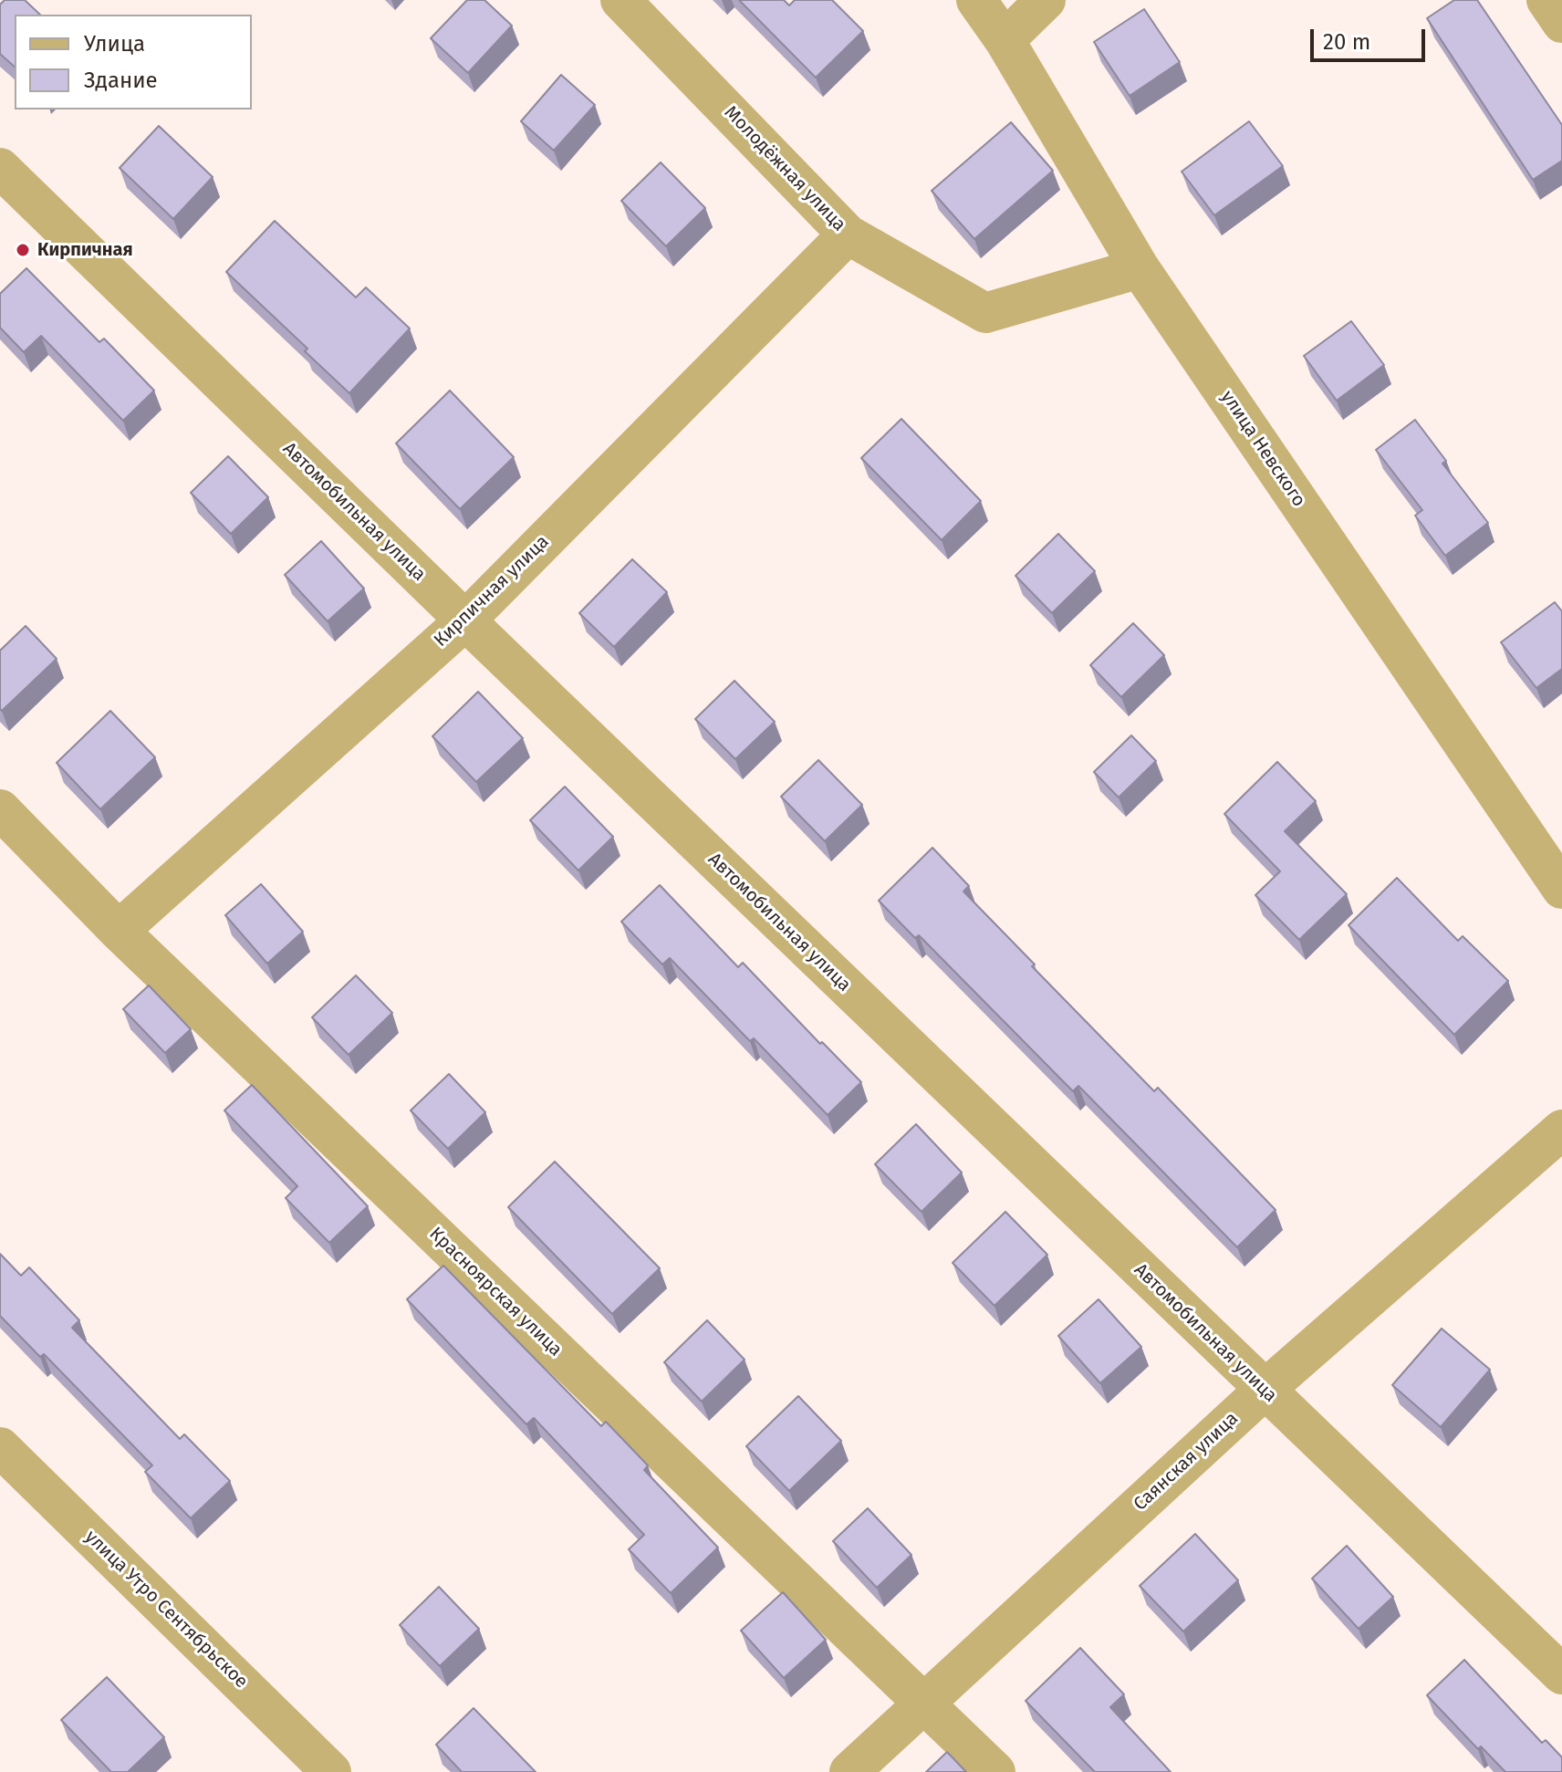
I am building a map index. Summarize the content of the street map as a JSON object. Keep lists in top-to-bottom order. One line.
{"streets":{"street":["Молодёжная улица","улица Невского","Автомобильная улица","Кирпичная улица","Красноярская улица","Саянская улица","улица Утро Сентябрьское"]},"crossings":[["Молодёжная улица","улица Невского"],["Молодёжная улица","Кирпичная улица"],["Автомобильная улица","Кирпичная улица"],["Автомобильная улица","Саянская улица"],["Кирпичная улица","Красноярская улица"],["Красноярская улица","Саянская улица"]],"places":["Кирпичная"],"legend":["Улица","Здание"],"scale_bar":"20 m"}
